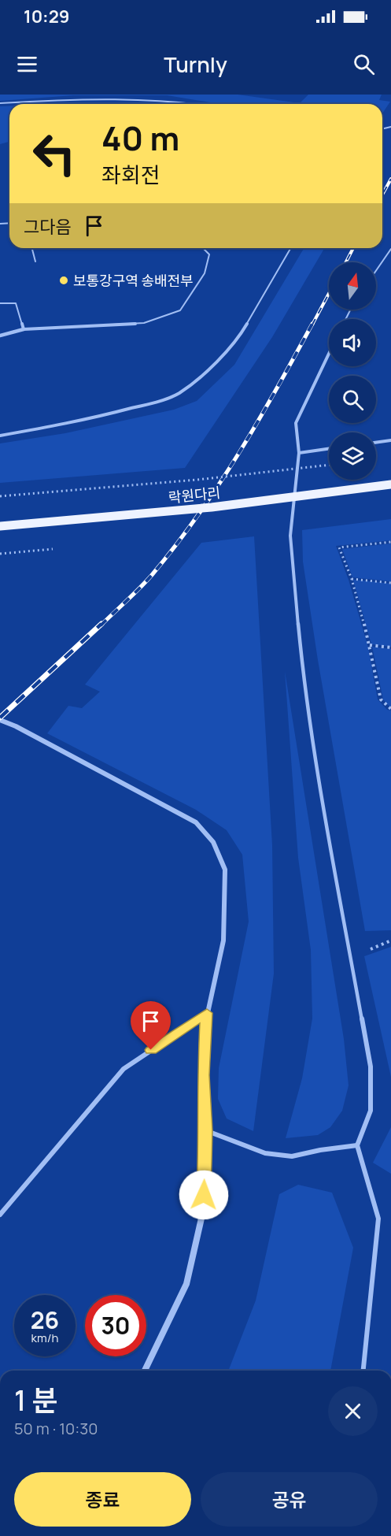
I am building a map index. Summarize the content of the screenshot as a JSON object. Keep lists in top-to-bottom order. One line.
{"streets":{"main road":["락원다리"]},"places":["보통강구역 송배전부"],"north":"top","page":{"status":"10:29","header":"Turnly","turn":["40 m","좌회전"],"then":"그다음","speed":"26 km/h","limit":"30","heading":["1 분","50 m · 10:30"],"buttons":["종료","공유"]}}
